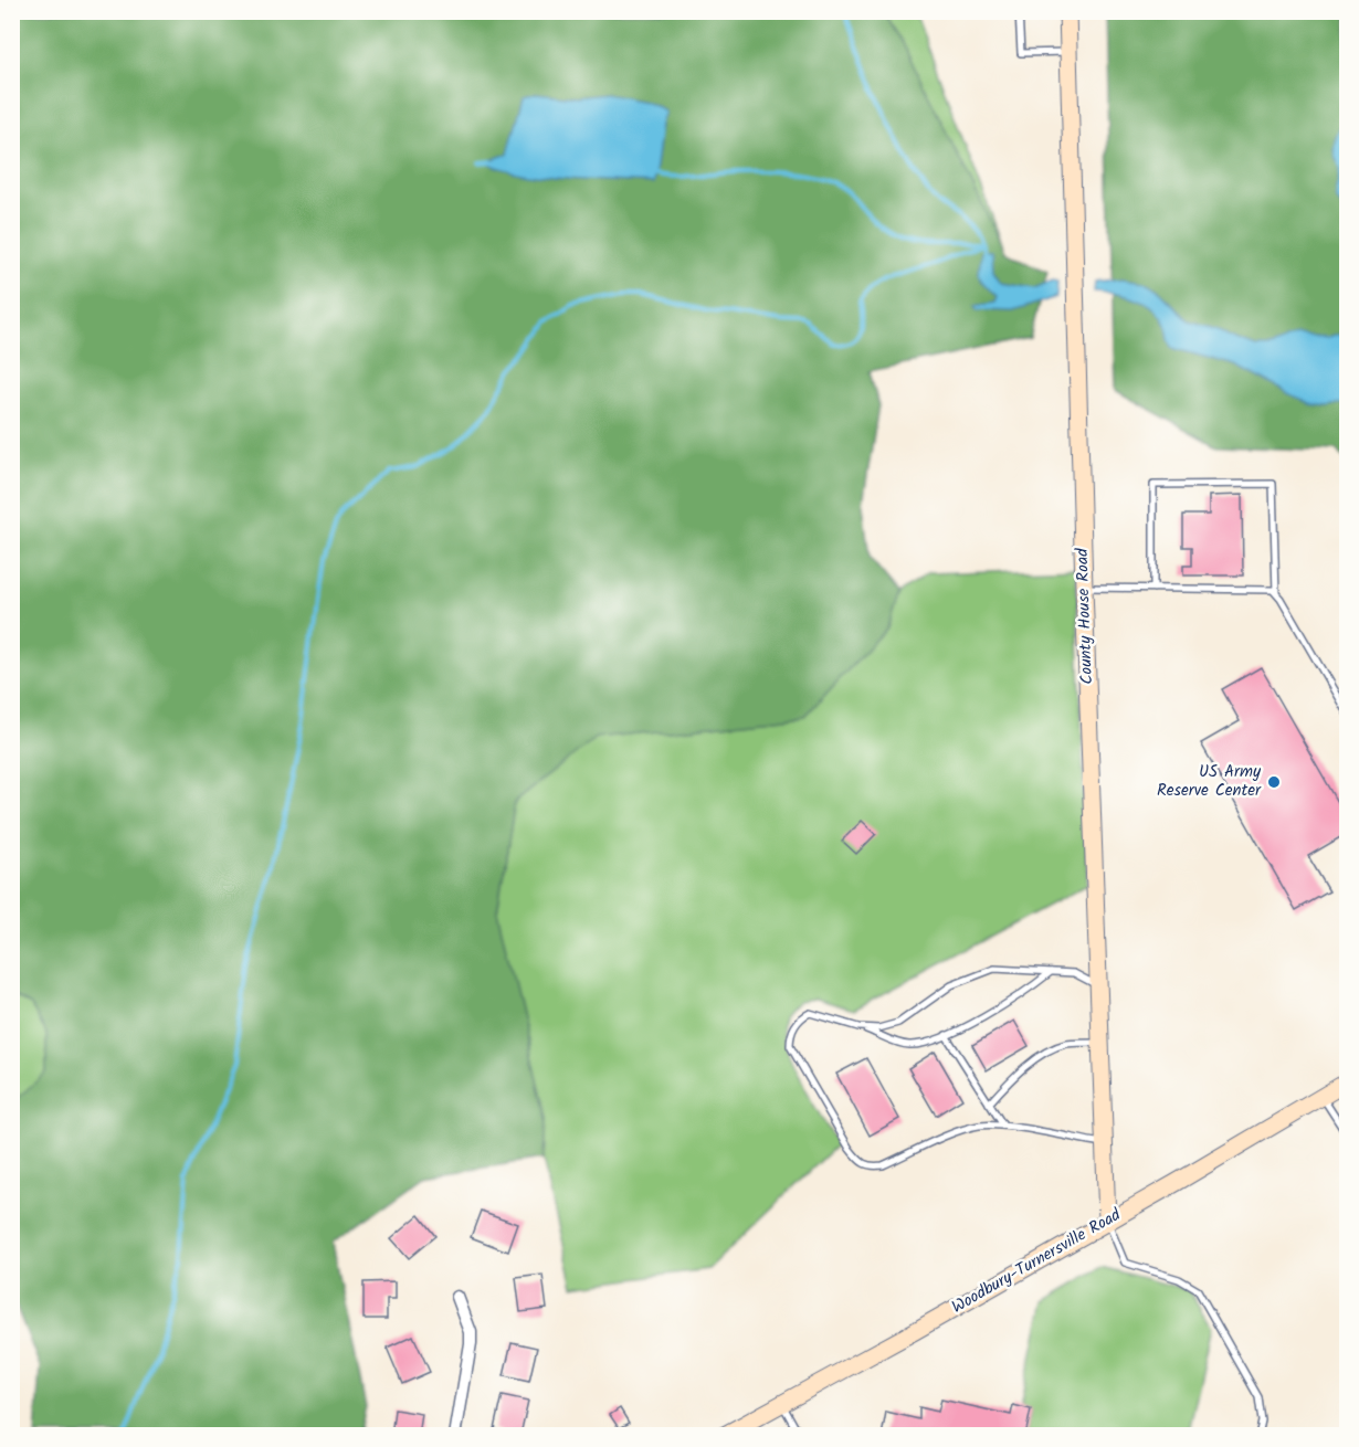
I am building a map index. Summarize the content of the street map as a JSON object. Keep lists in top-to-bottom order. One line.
{"streets":{"street":["County House Road","Woodbury-Turnersville Road"]},"crossings":[["County House Road","Woodbury-Turnersville Road"]],"places":["US Army Reserve Center"]}
